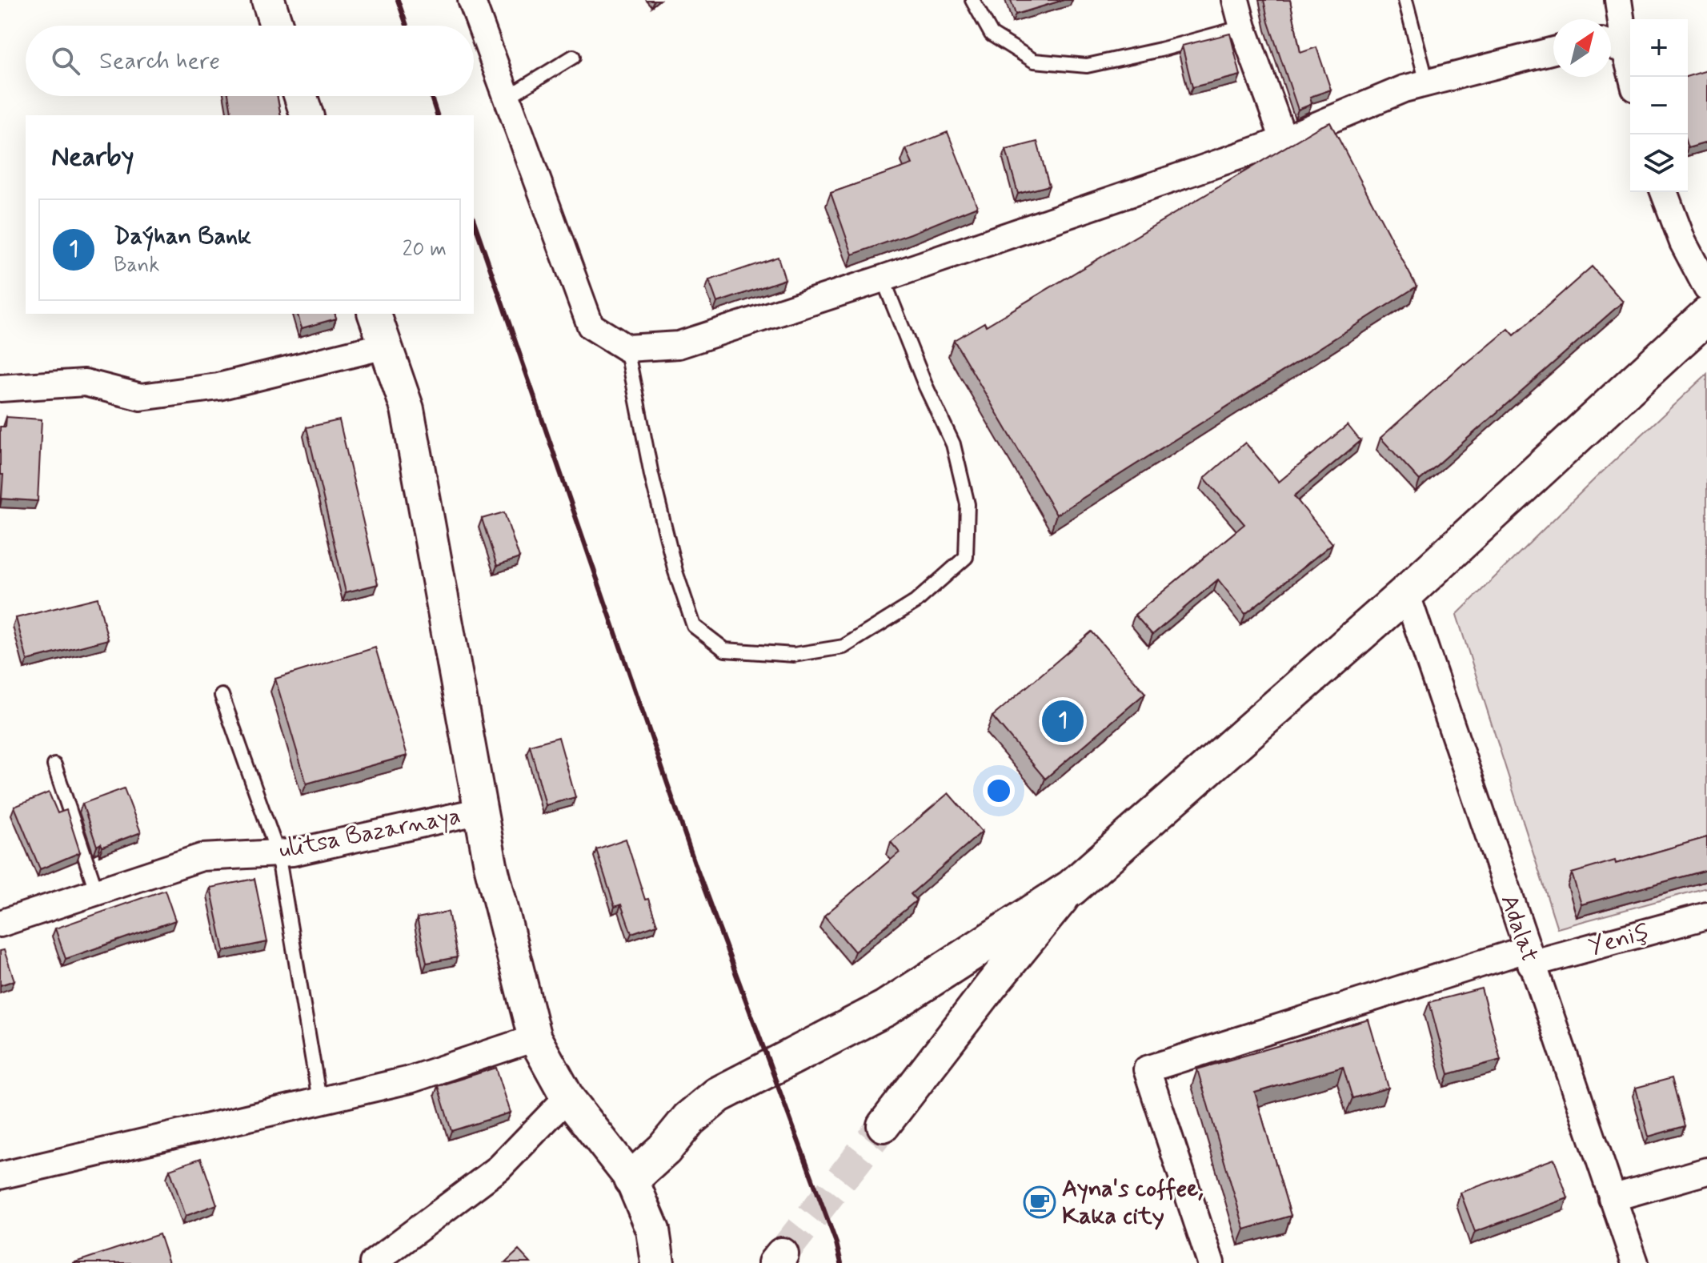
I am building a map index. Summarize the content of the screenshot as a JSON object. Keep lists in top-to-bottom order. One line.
{"streets":{"street":["ulitsa Bazarnaya","Adalat","Yeniş"]},"crossings":[["Adalat","Yeniş"]],"places":{"cafe":["Ayna's coffee, Kaka city"]},"north":"top right","page":{"map_buttons":["+","−"],"search":"Search here","heading":"Nearby","list":[{"mark":"1","name":"Daýhan Bank","note":"Bank","value":"20 m"}],"pins":"1"}}
